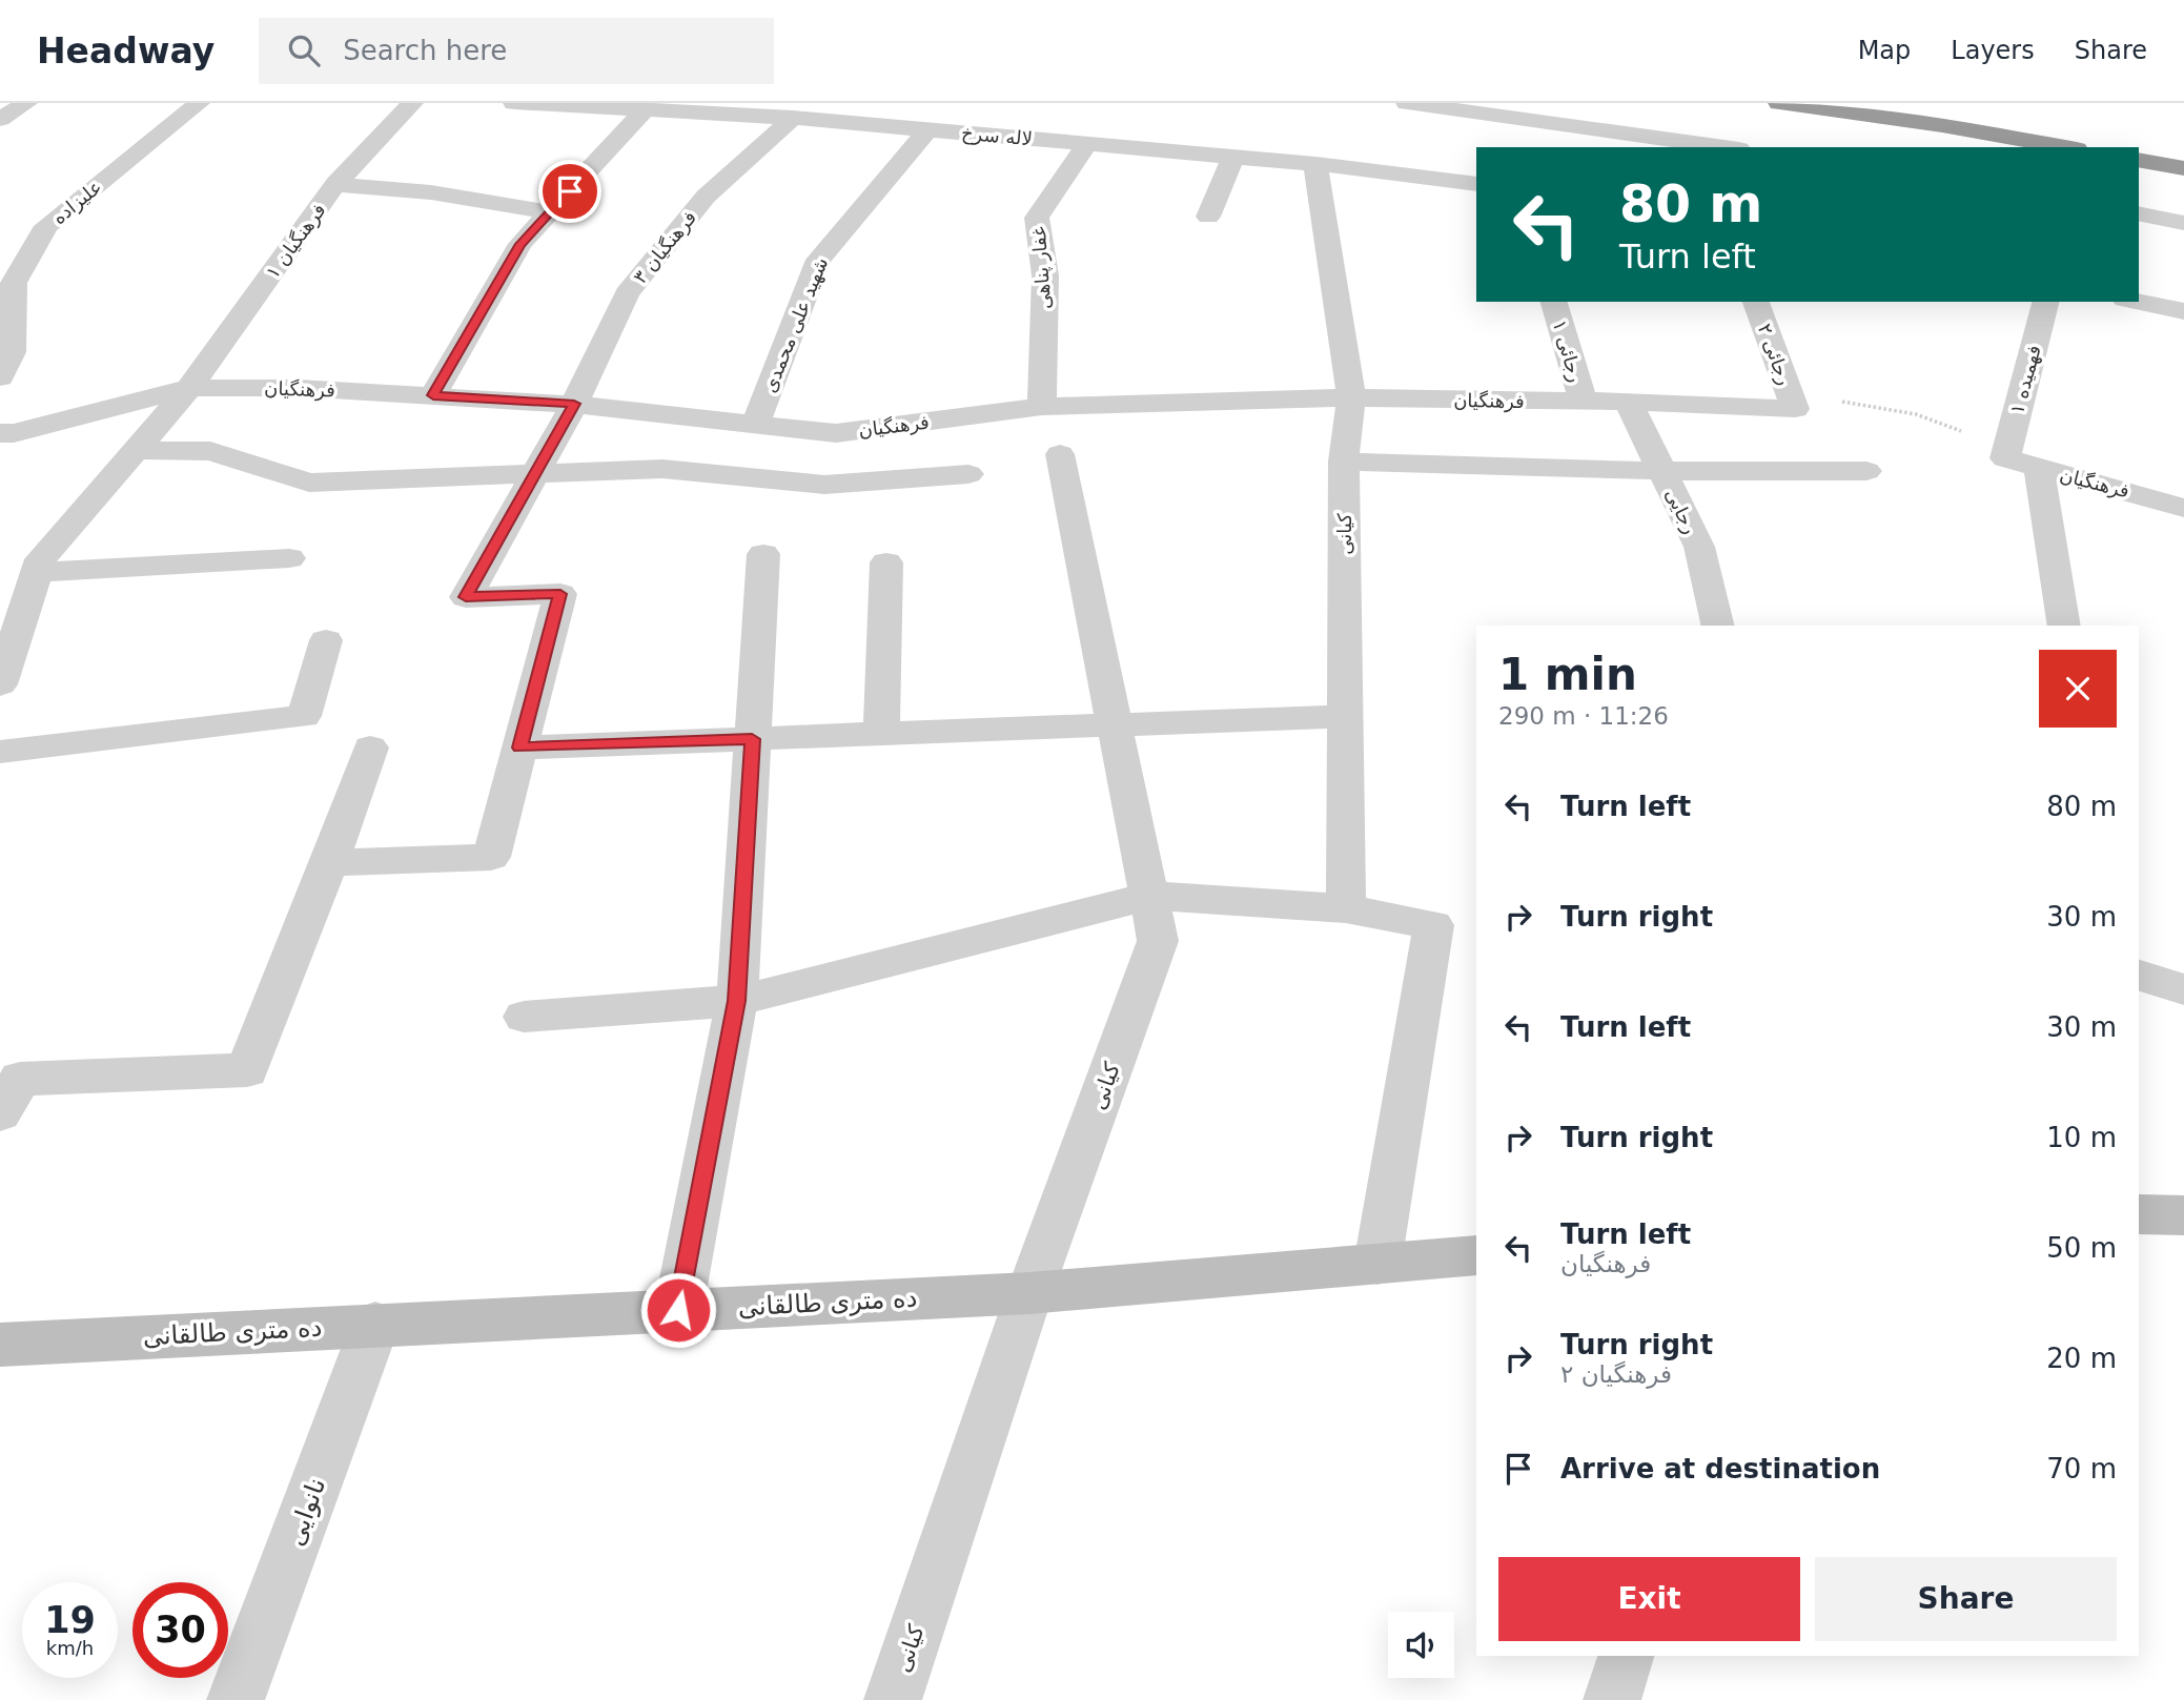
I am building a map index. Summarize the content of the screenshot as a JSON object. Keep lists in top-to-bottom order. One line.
{"streets":{"street":["لاله سرخ","علیزاده","فرهنگیان ۱","فرهنگیان ۳","غفار پناهی","شهید علی محمدی","رجائی ۱","رجائی ۲","فهمیده ۱","فرهنگیان","رجایی","کیانی","ده متری طالقانی","نانوایی"]},"crossings":[["لاله سرخ","فرهنگیان ۳"],["لاله سرخ","غفار پناهی"],["لاله سرخ","شهید علی محمدی"],["لاله سرخ","کیانی"],["فرهنگیان ۱","فرهنگیان"],["فرهنگیان ۳","فرهنگیان"],["غفار پناهی","فرهنگیان"],["شهید علی محمدی","فرهنگیان"],["رجائی ۱","فرهنگیان"],["رجائی ۲","فرهنگیان"],["فهمیده ۱","فرهنگیان"],["فرهنگیان","رجایی"],["فرهنگیان","کیانی"],["کیانی","ده متری طالقانی"],["ده متری طالقانی","نانوایی"]],"page":{"header":"Headway","search":"Search here","nav":["Map","Layers","Share"],"turn":["80 m","Turn left"],"heading":["1 min","290 m · 11:26"],"list":[{"name":"Turn left","value":"80 m"},{"name":"Turn right","value":"30 m"},{"name":"Turn left","value":"30 m"},{"name":"Turn right","value":"10 m"},{"name":"Turn left","note":"فرهنگیان","value":"50 m"},{"name":"Turn right","note":"فرهنگیان ۲","value":"20 m"},{"name":"Arrive at destination","value":"70 m"}],"buttons":["Exit","Share"],"speed":"19 km/h","limit":"30"}}
